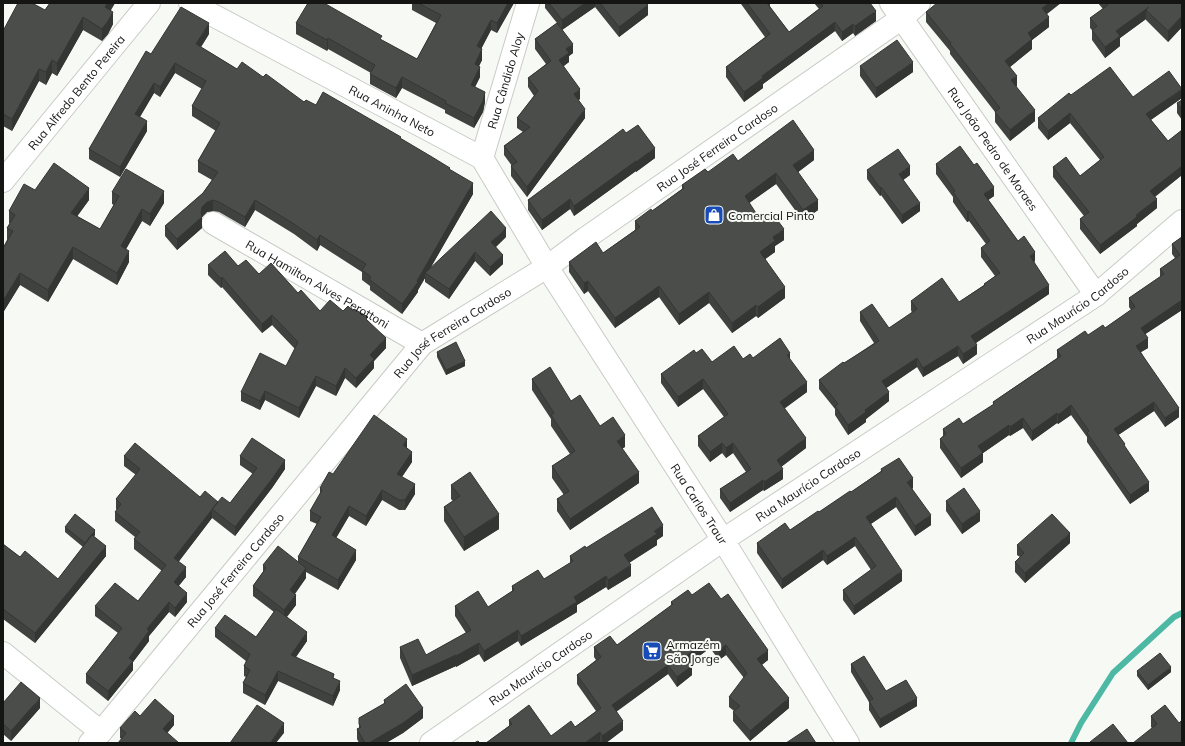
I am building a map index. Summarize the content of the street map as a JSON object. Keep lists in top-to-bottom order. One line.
{"streets":{"street":["Rua Cândido Aloy","Rua Alfredo Bento Pereira","Rua Aninha Neto","Rua José Ferreira Cardoso","Rua João Pedro de Moraes","Rua Hamilton Alves Perottoni","Rua Maurício Cardoso","Rua Carlos Traur"]},"crossings":[["Rua Cândido Aloy","Rua Aninha Neto"],["Rua José Ferreira Cardoso","Rua João Pedro de Moraes"],["Rua José Ferreira Cardoso","Rua Hamilton Alves Perottoni"],["Rua José Ferreira Cardoso","Rua Carlos Traur"],["Rua João Pedro de Moraes","Rua Maurício Cardoso"],["Rua Maurício Cardoso","Rua Carlos Traur"]],"places":{"shop":["Comercial Pinto"],"supermarket":["Armazém São Jorge"]}}
